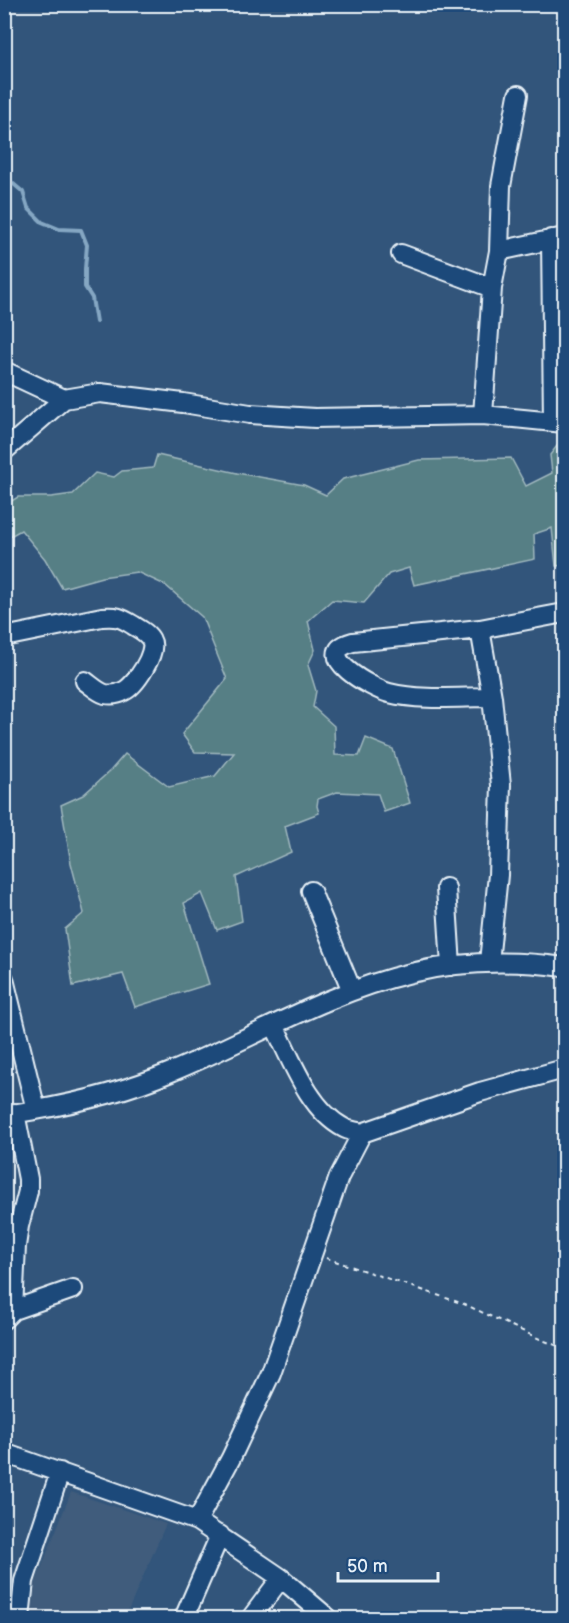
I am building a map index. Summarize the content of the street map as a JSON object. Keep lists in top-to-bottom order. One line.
{"scale_bar":"50 m"}
